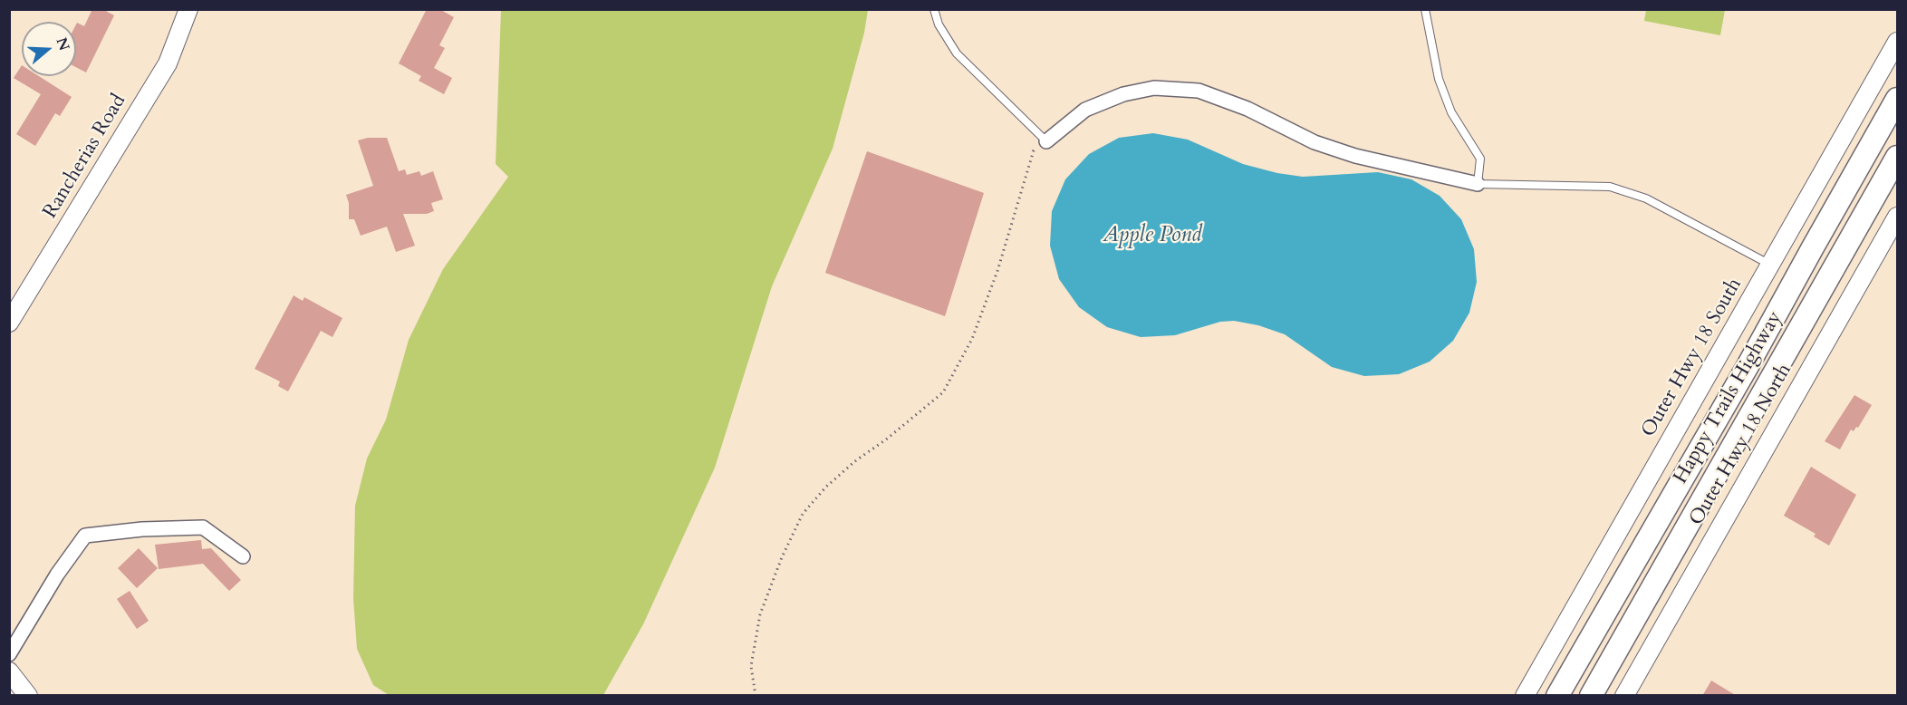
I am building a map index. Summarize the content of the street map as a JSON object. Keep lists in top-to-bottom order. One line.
{"streets":{"main road":["Happy Trails Highway"],"street":["Rancherias Road","Outer Hwy 18 South","Outer Hwy 18 North"]},"water":["Apple Pond"],"north":"right"}
